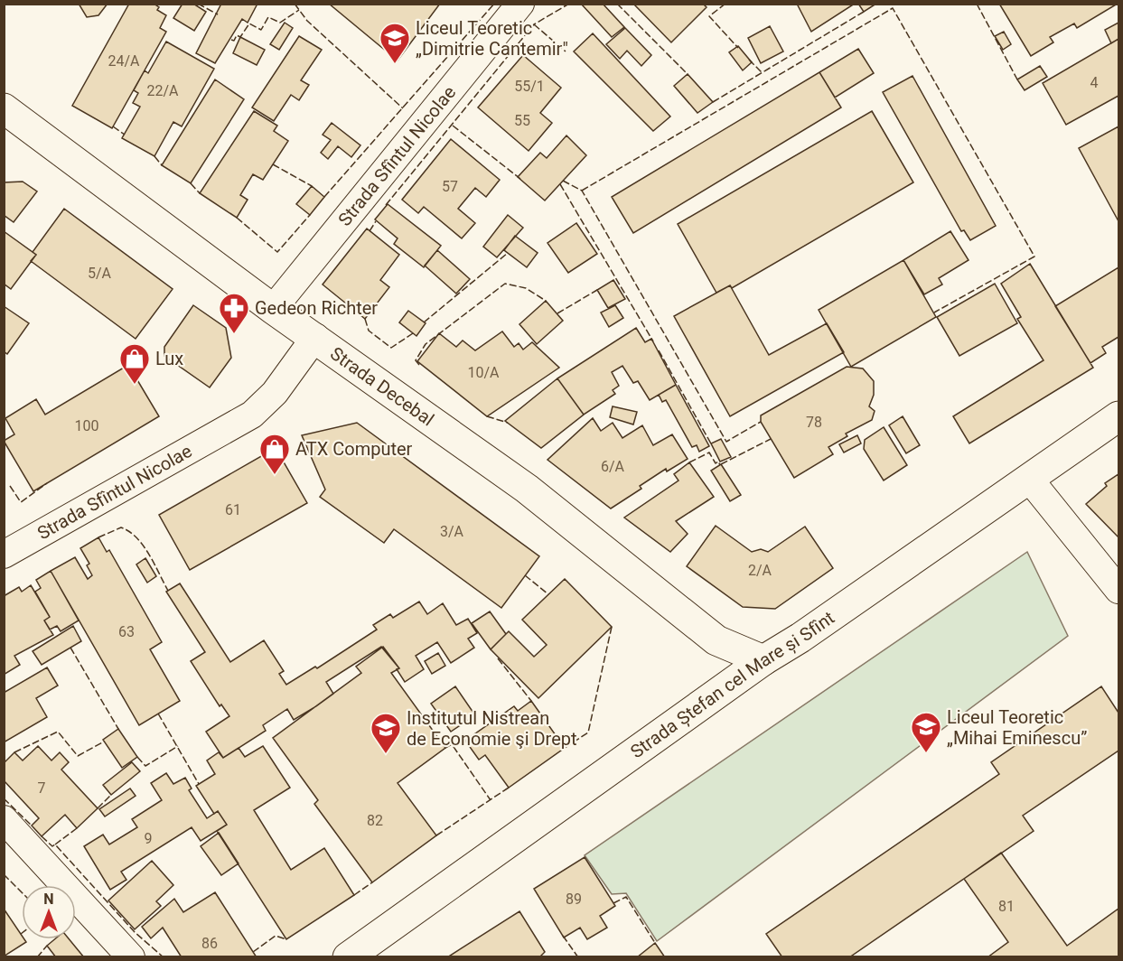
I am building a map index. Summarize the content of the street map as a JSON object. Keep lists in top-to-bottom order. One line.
{"streets":{"main road":["Strada Decebal","Strada Ștefan cel Mare și Sfînt"],"street":["Strada Sfîntul Nicolae"]},"crossings":[["Strada Sfîntul Nicolae","Strada Decebal"],["Strada Decebal","Strada Ștefan cel Mare și Sfînt"]],"places":{"school or university":["Liceul Teoretic „Dimitrie Cantemir\"","Liceul Teoretic „Mihai Eminescu”","Institutul Nistrean de Economie şi Drept"],"pharmacy":["Gedeon Richter"],"shop":["Lux","ATX Computer"]},"house_numbers":["24/A","4","55/1","22/A","55","57","5/A","10/A","78","100","6/A","61","3/A","2/A","63","7","82","9","89","81","86"],"north":"top"}
